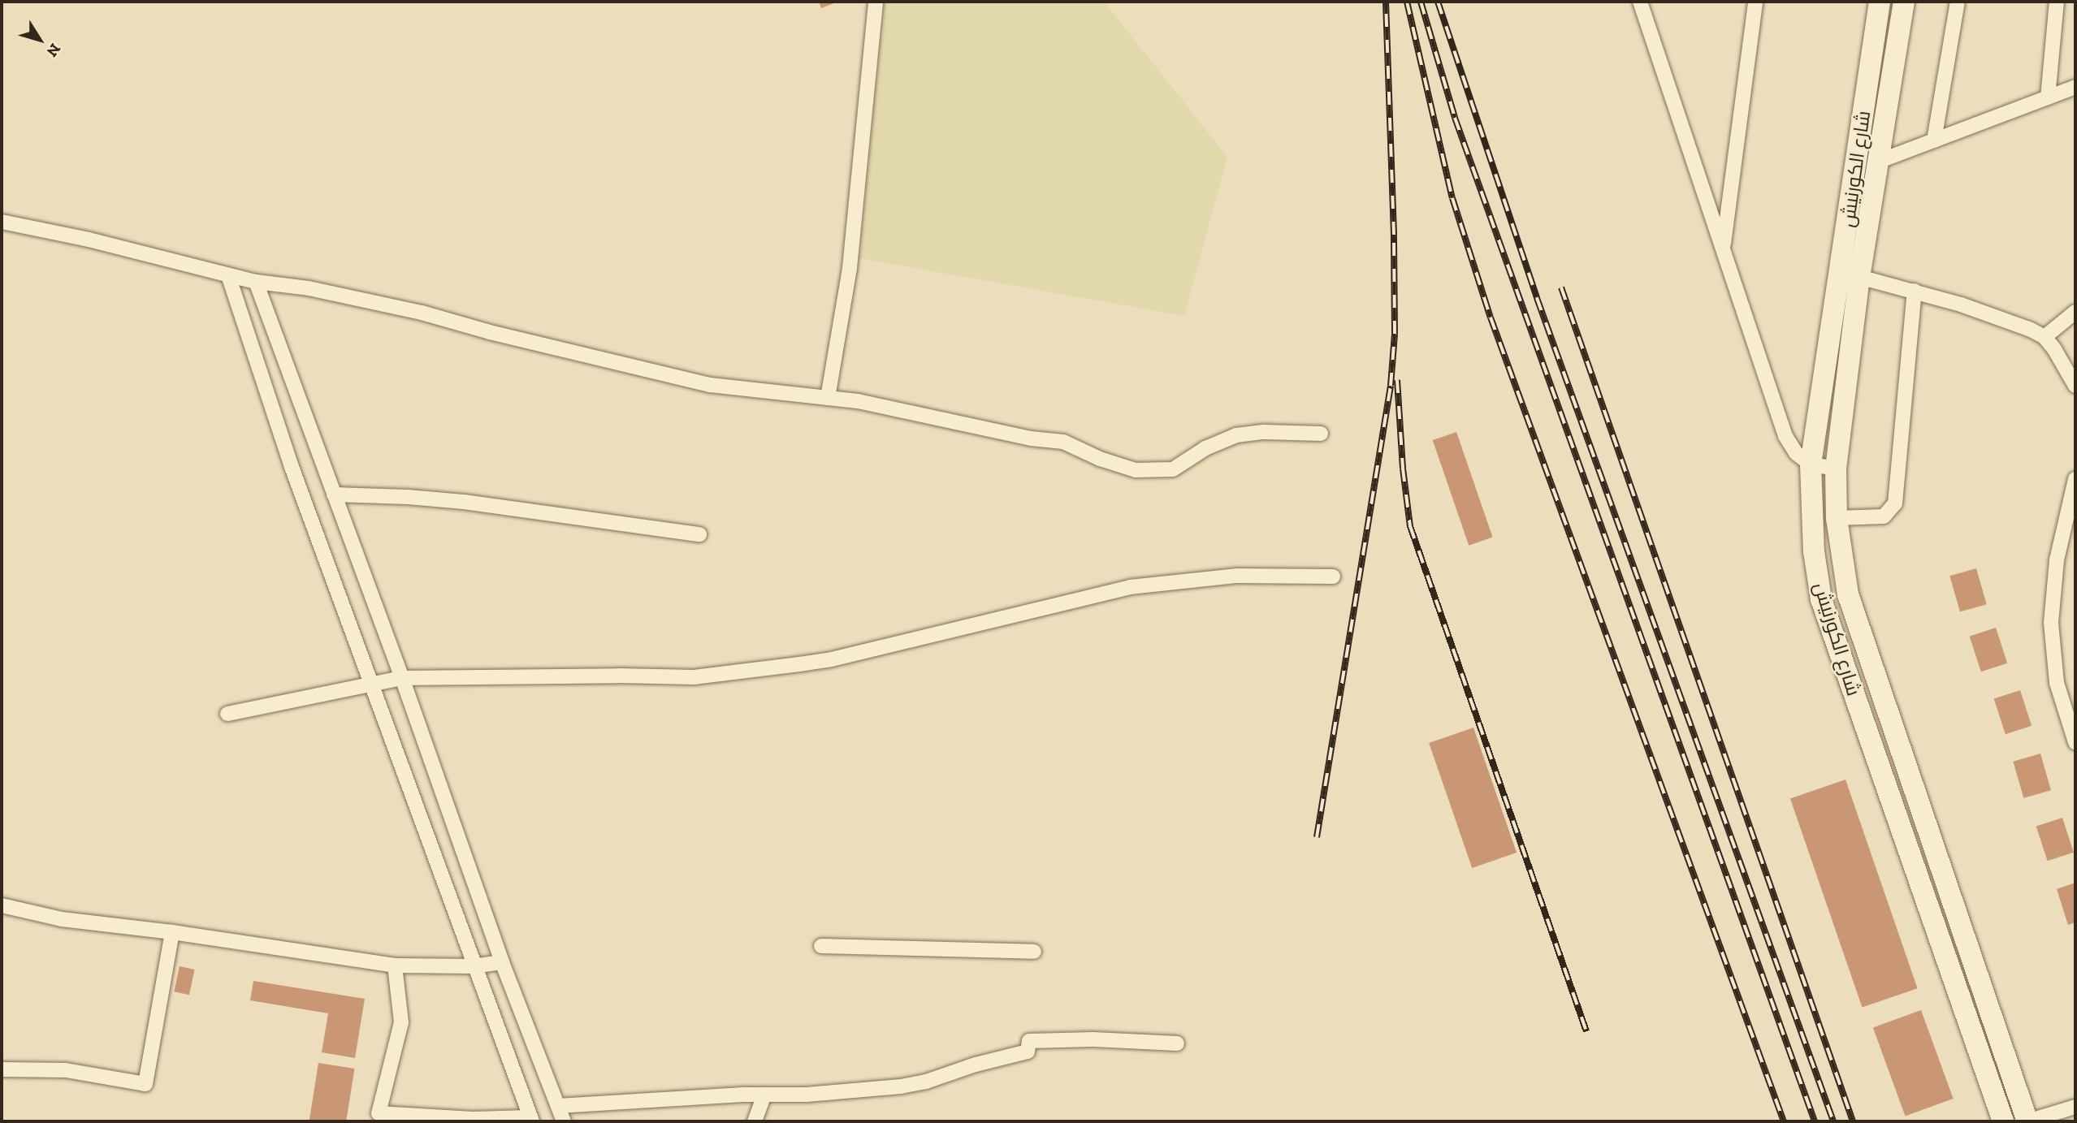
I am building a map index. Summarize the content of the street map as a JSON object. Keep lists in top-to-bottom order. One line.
{"streets":{"street":["شارع الكورنيش"]},"north":"bottom right"}
